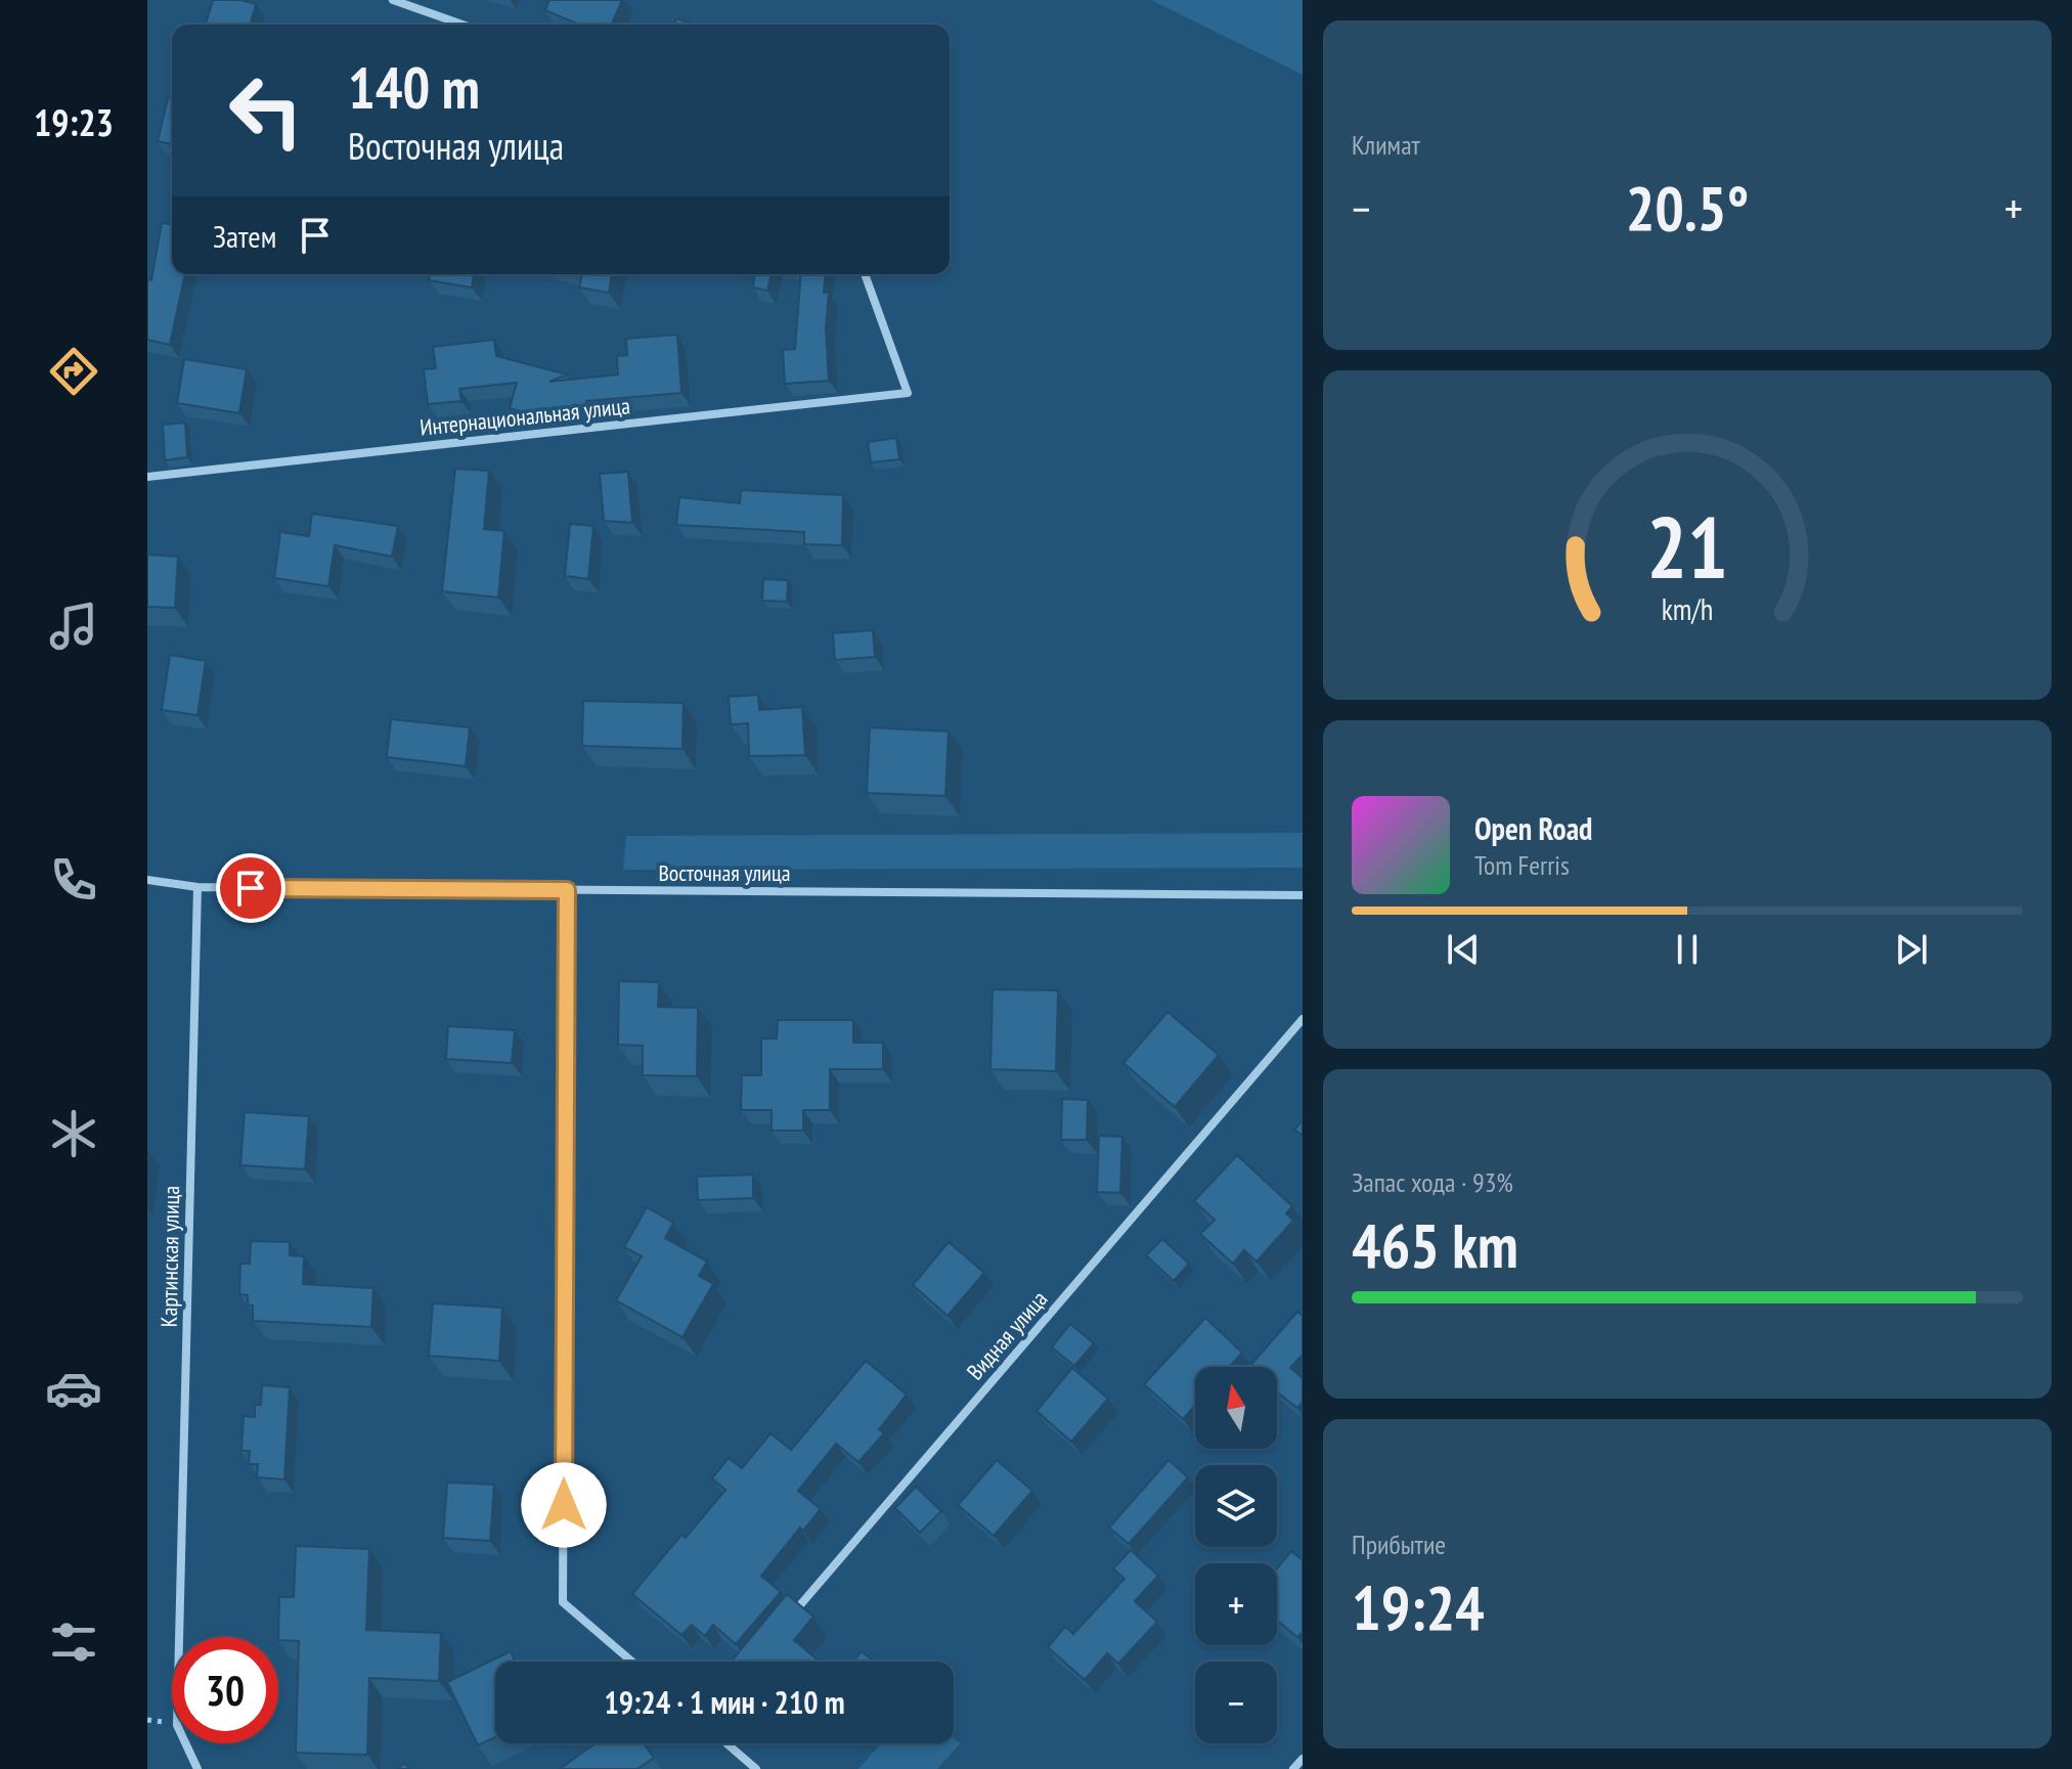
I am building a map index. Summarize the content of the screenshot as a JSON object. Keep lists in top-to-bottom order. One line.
{"streets":{"street":["Интернациональная улица","Восточная улица","Картинская улица","Видная улица"]},"crossings":[["Восточная улица","Картинская улица"]],"north":"top","page":{"tabs":"19:23","tile":["Климат",["Запас хода · 93%","465 km"],["Прибытие","19:24"]],"turn":["140 m","Восточная улица"],"heat":["−","20.5°","+"],"then":"Затем","song":["Open Road","Tom Ferris"],"map_buttons":["+","−"],"limit":"30","trip":"19:24 · 1 мин · 210 m","gauge":["21","km/h"]}}
